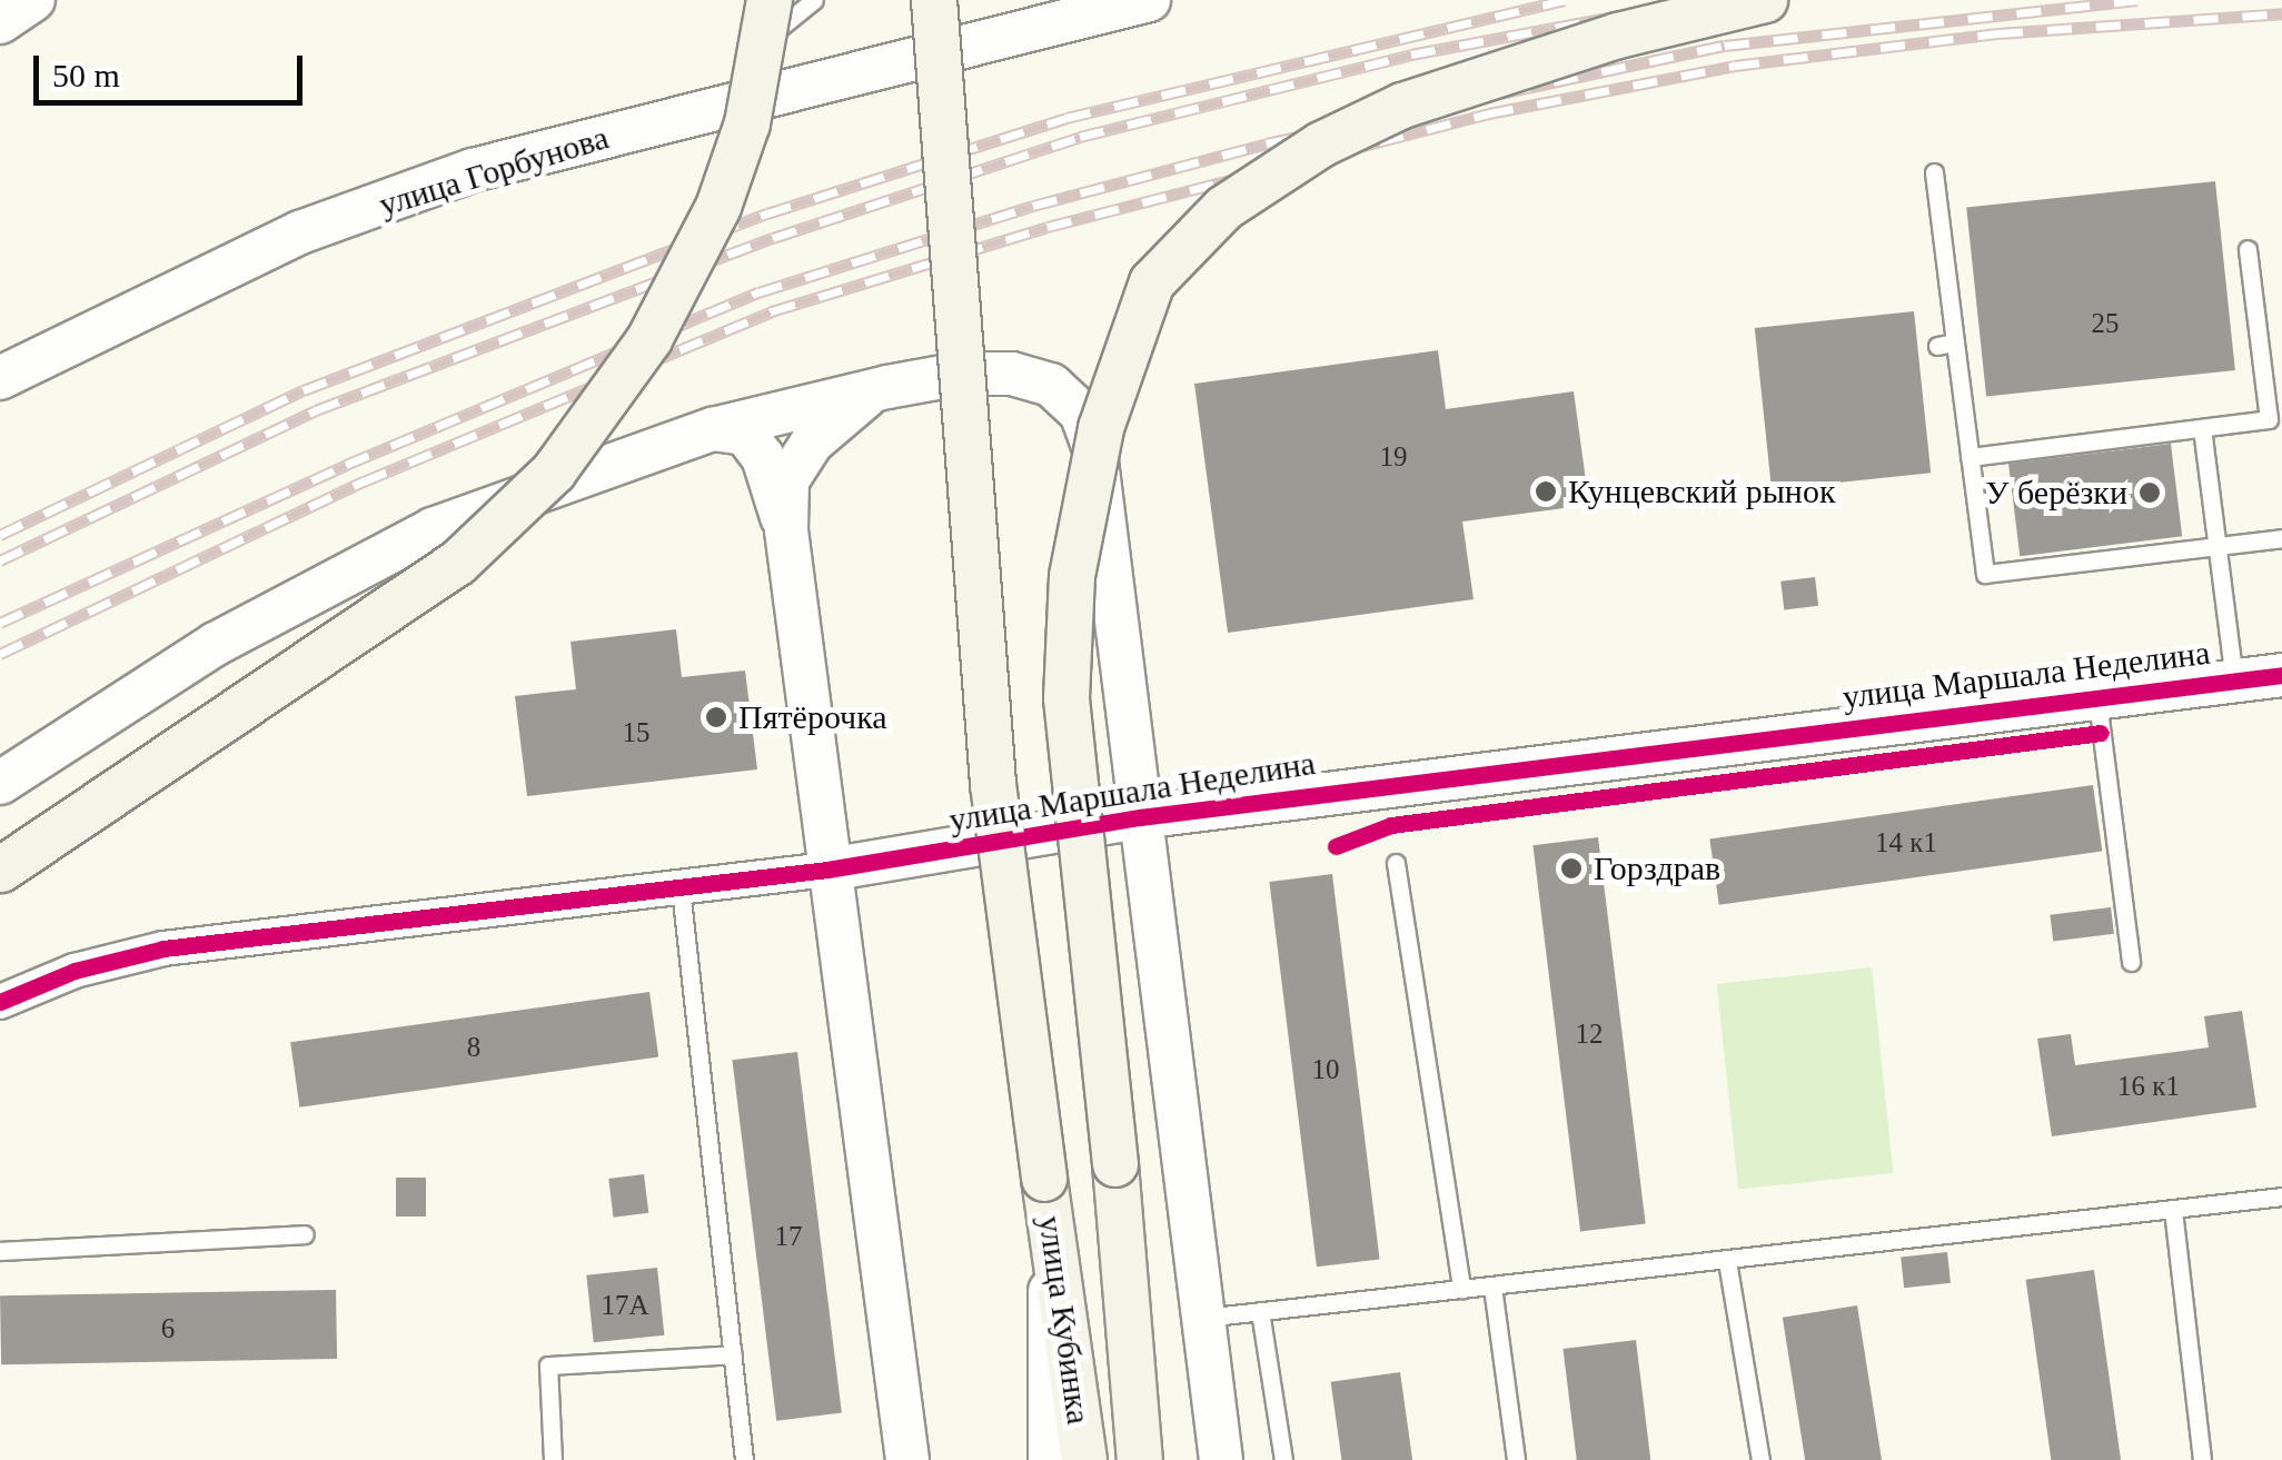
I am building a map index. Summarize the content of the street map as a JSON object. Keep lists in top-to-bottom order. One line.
{"streets":{"main road":["улица Кубинка"],"street":["улица Горбунова","улица Маршала Неделина"]},"places":["Кунцевский рынок","У берёзки","Пятёрочка","Горздрав"],"house_numbers":["25","19","15","14 к1","12","8","10","16 к1","17","17А","6"],"scale_bar":"50 m"}
